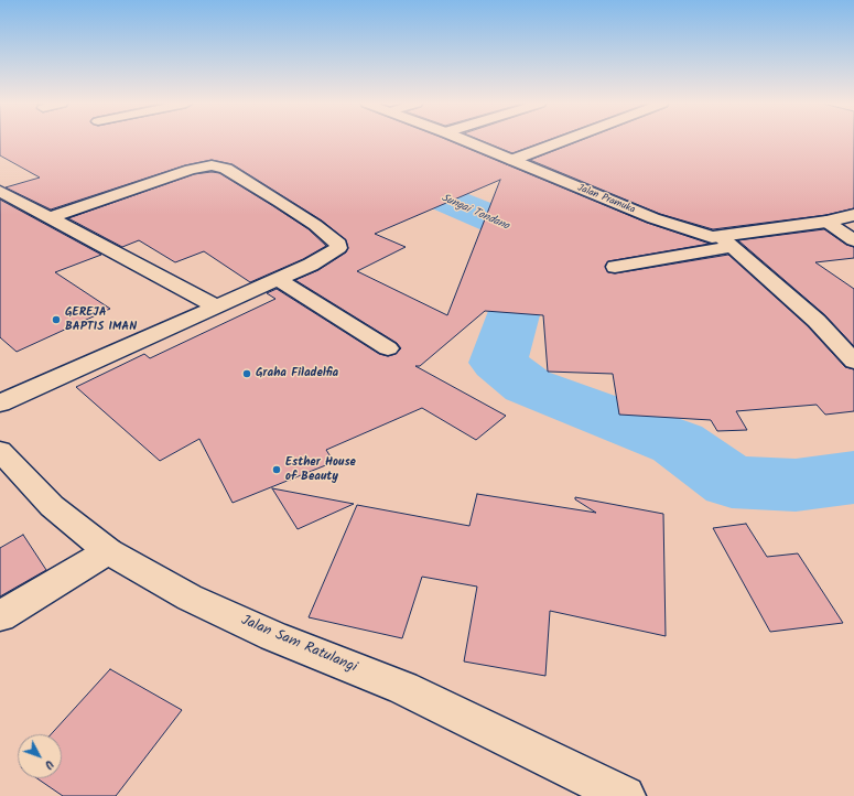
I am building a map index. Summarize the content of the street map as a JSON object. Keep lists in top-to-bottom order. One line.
{"streets":{"street":["Jalan Pramuka","Jalan Sam Ratulangi"]},"water":["Sungai Tondano"],"places":["GEREJA BAPTIS IMAN","Graha Filadelfia","Esther House of Beauty"],"north":"bottom right"}
